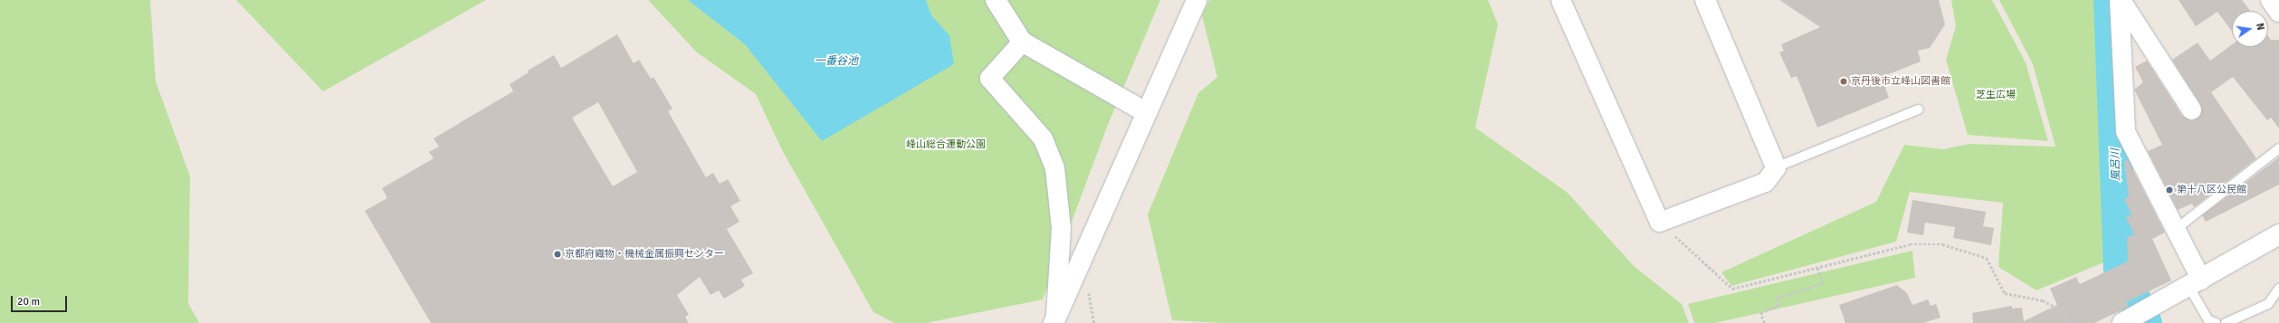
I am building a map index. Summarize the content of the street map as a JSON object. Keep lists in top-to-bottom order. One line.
{"water":["一番谷池","風呂川"],"parks":["芝生広場","峰山総合運動公園"],"places":["京丹後市立峰山図書館","第十八区公民館","京都府織物・機械金属振興センター"],"scale_bar":"20 m","north":"right"}
